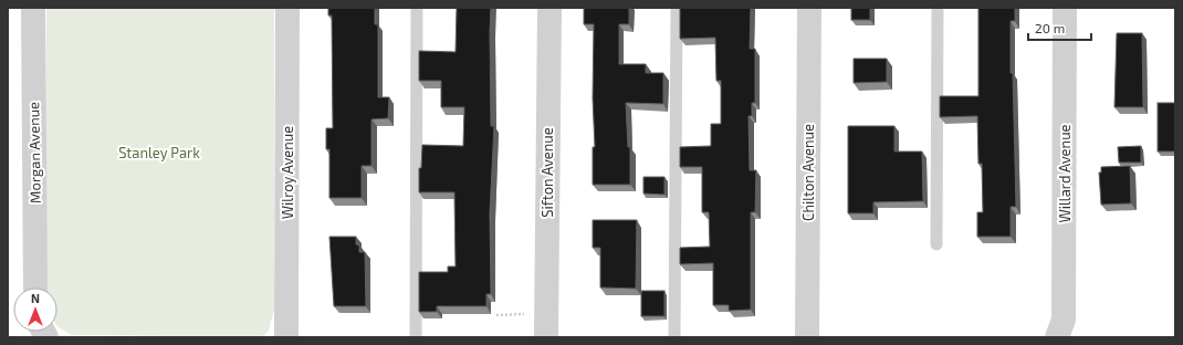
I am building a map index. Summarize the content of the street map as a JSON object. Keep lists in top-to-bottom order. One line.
{"streets":{"street":["Morgan Avenue","Wilroy Avenue","Sifton Avenue","Chilton Avenue","Willard Avenue"]},"parks":["Stanley Park"],"scale_bar":"20 m","north":"top"}
